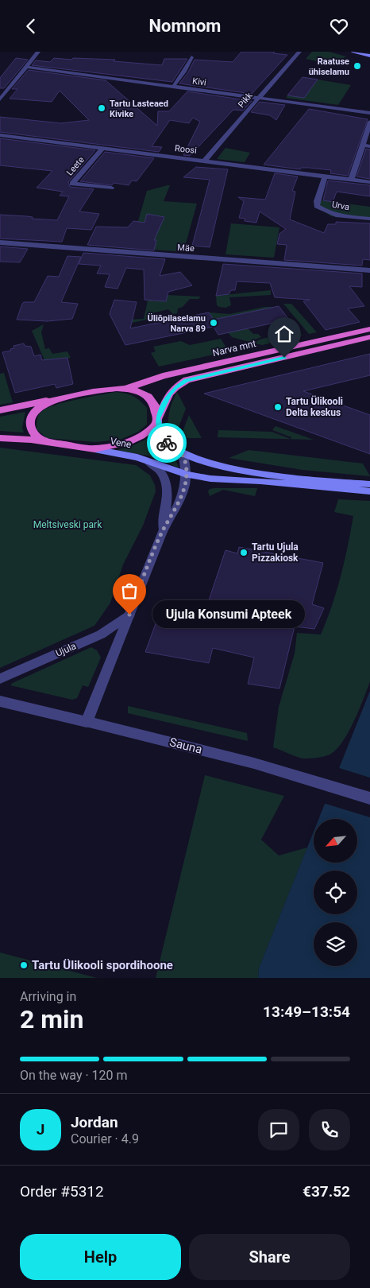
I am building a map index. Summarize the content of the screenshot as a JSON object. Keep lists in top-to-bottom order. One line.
{"streets":{"highway":["Narva mnt"],"main road":["Vene"],"street":["Kivi","Pikk","Roosi","Leete","Urva","Mäe","Ujula","Sauna"]},"crossings":[["Kivi","Pikk"],["Pikk","Roosi"],["Roosi","Leete"],["Roosi","Urva"]],"parks":["Meltsiveski park"],"places":["Raatuse ühiselamu","Tartu Lasteaed Kivike","Üliõpilaselamu Narva 89","Tartu Ülikooli Delta keskus","Tartu Ujula Pizzakiosk","Ujula Konsumi Apteek","Tartu Ülikooli spordihoone"],"north":"bottom left","page":{"header":"Nomnom","bubble":"Ujula Konsumi Apteek","heading":["2 min","Arriving in","13:49–13:54"],"panel":["Jordan","Courier · 4.9","Order #5312","€37.52"],"bar":"On the way · 120 m","round":"J","buttons":["Help","Share"]}}
